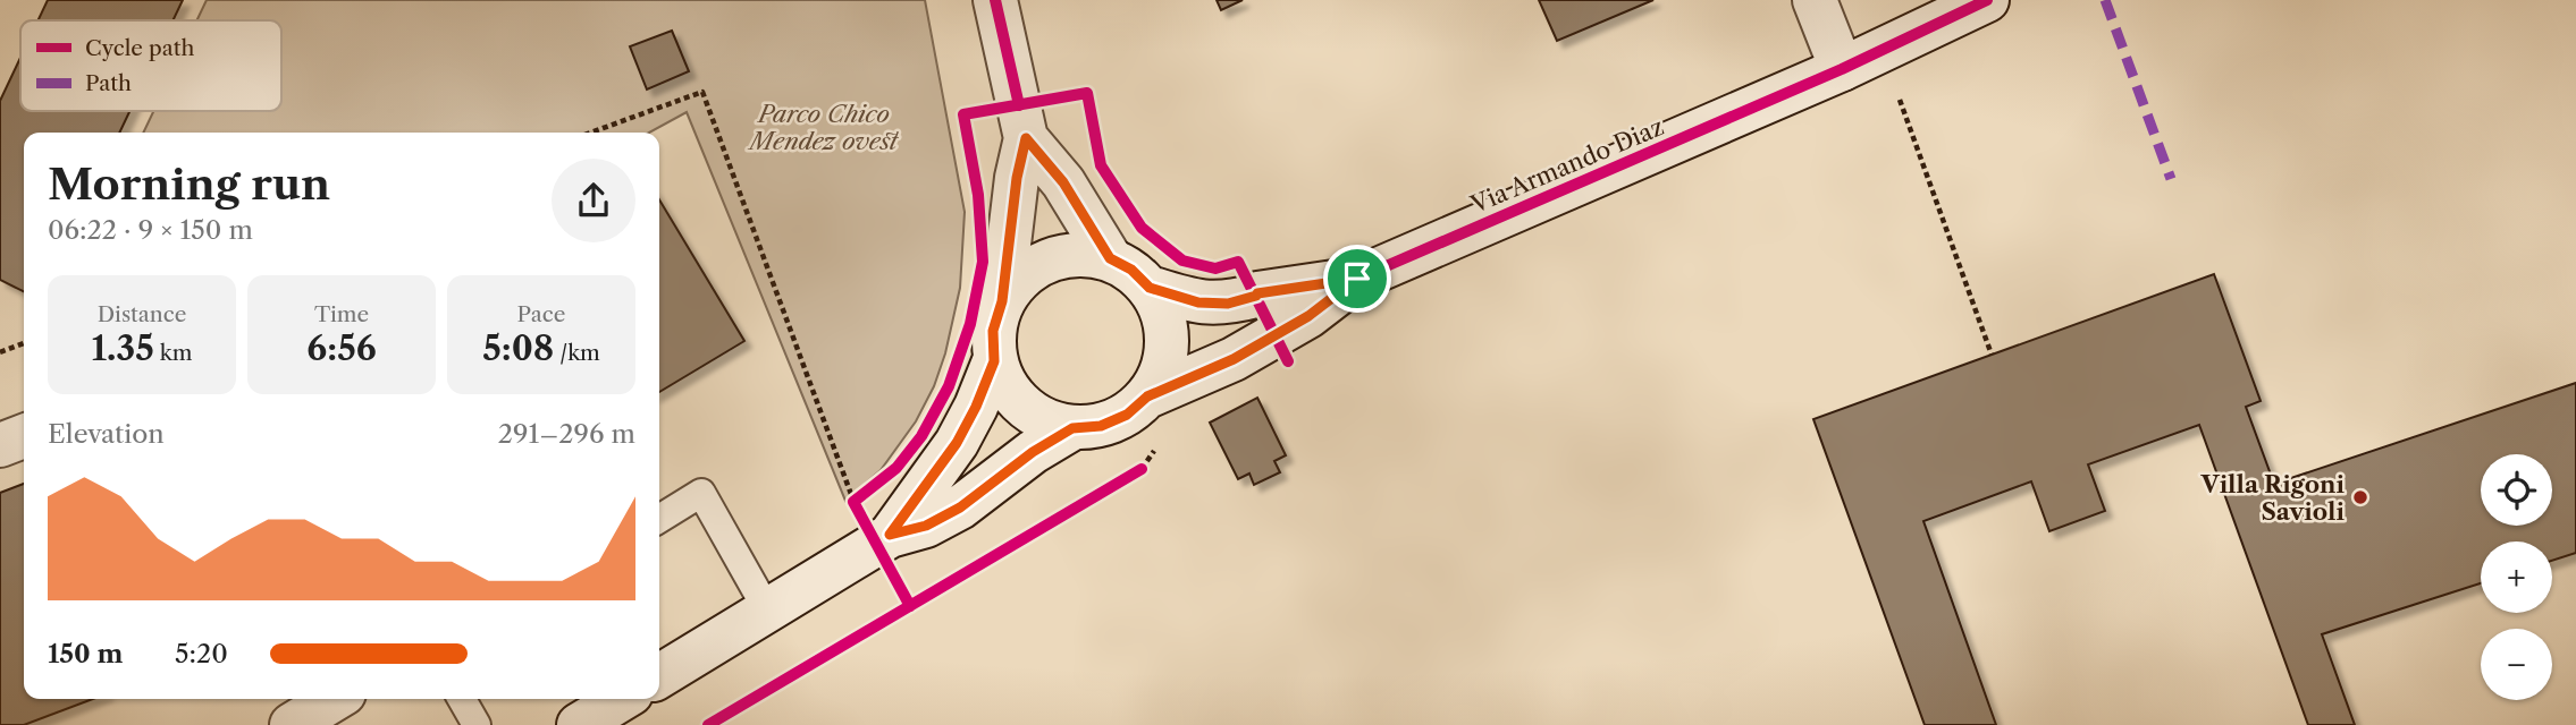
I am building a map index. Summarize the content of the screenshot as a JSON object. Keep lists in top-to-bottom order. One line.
{"streets":{"street":["Via Armando Diaz"]},"parks":["Parco Chico Mendez ovest"],"places":["Villa Rigoni Savioli"],"legend":["Cycle path","Path"],"page":{"heading":["Morning run","06:22 · 9 × 150 m"],"stats":[["Distance","1.35 km"],["Time","6:56"],["Pace","5:08 /km"]],"chart":["Elevation","291–296 m"],"map_buttons":["+","−"],"list":[{"name":"150 m","note":"5:20"}]}}
